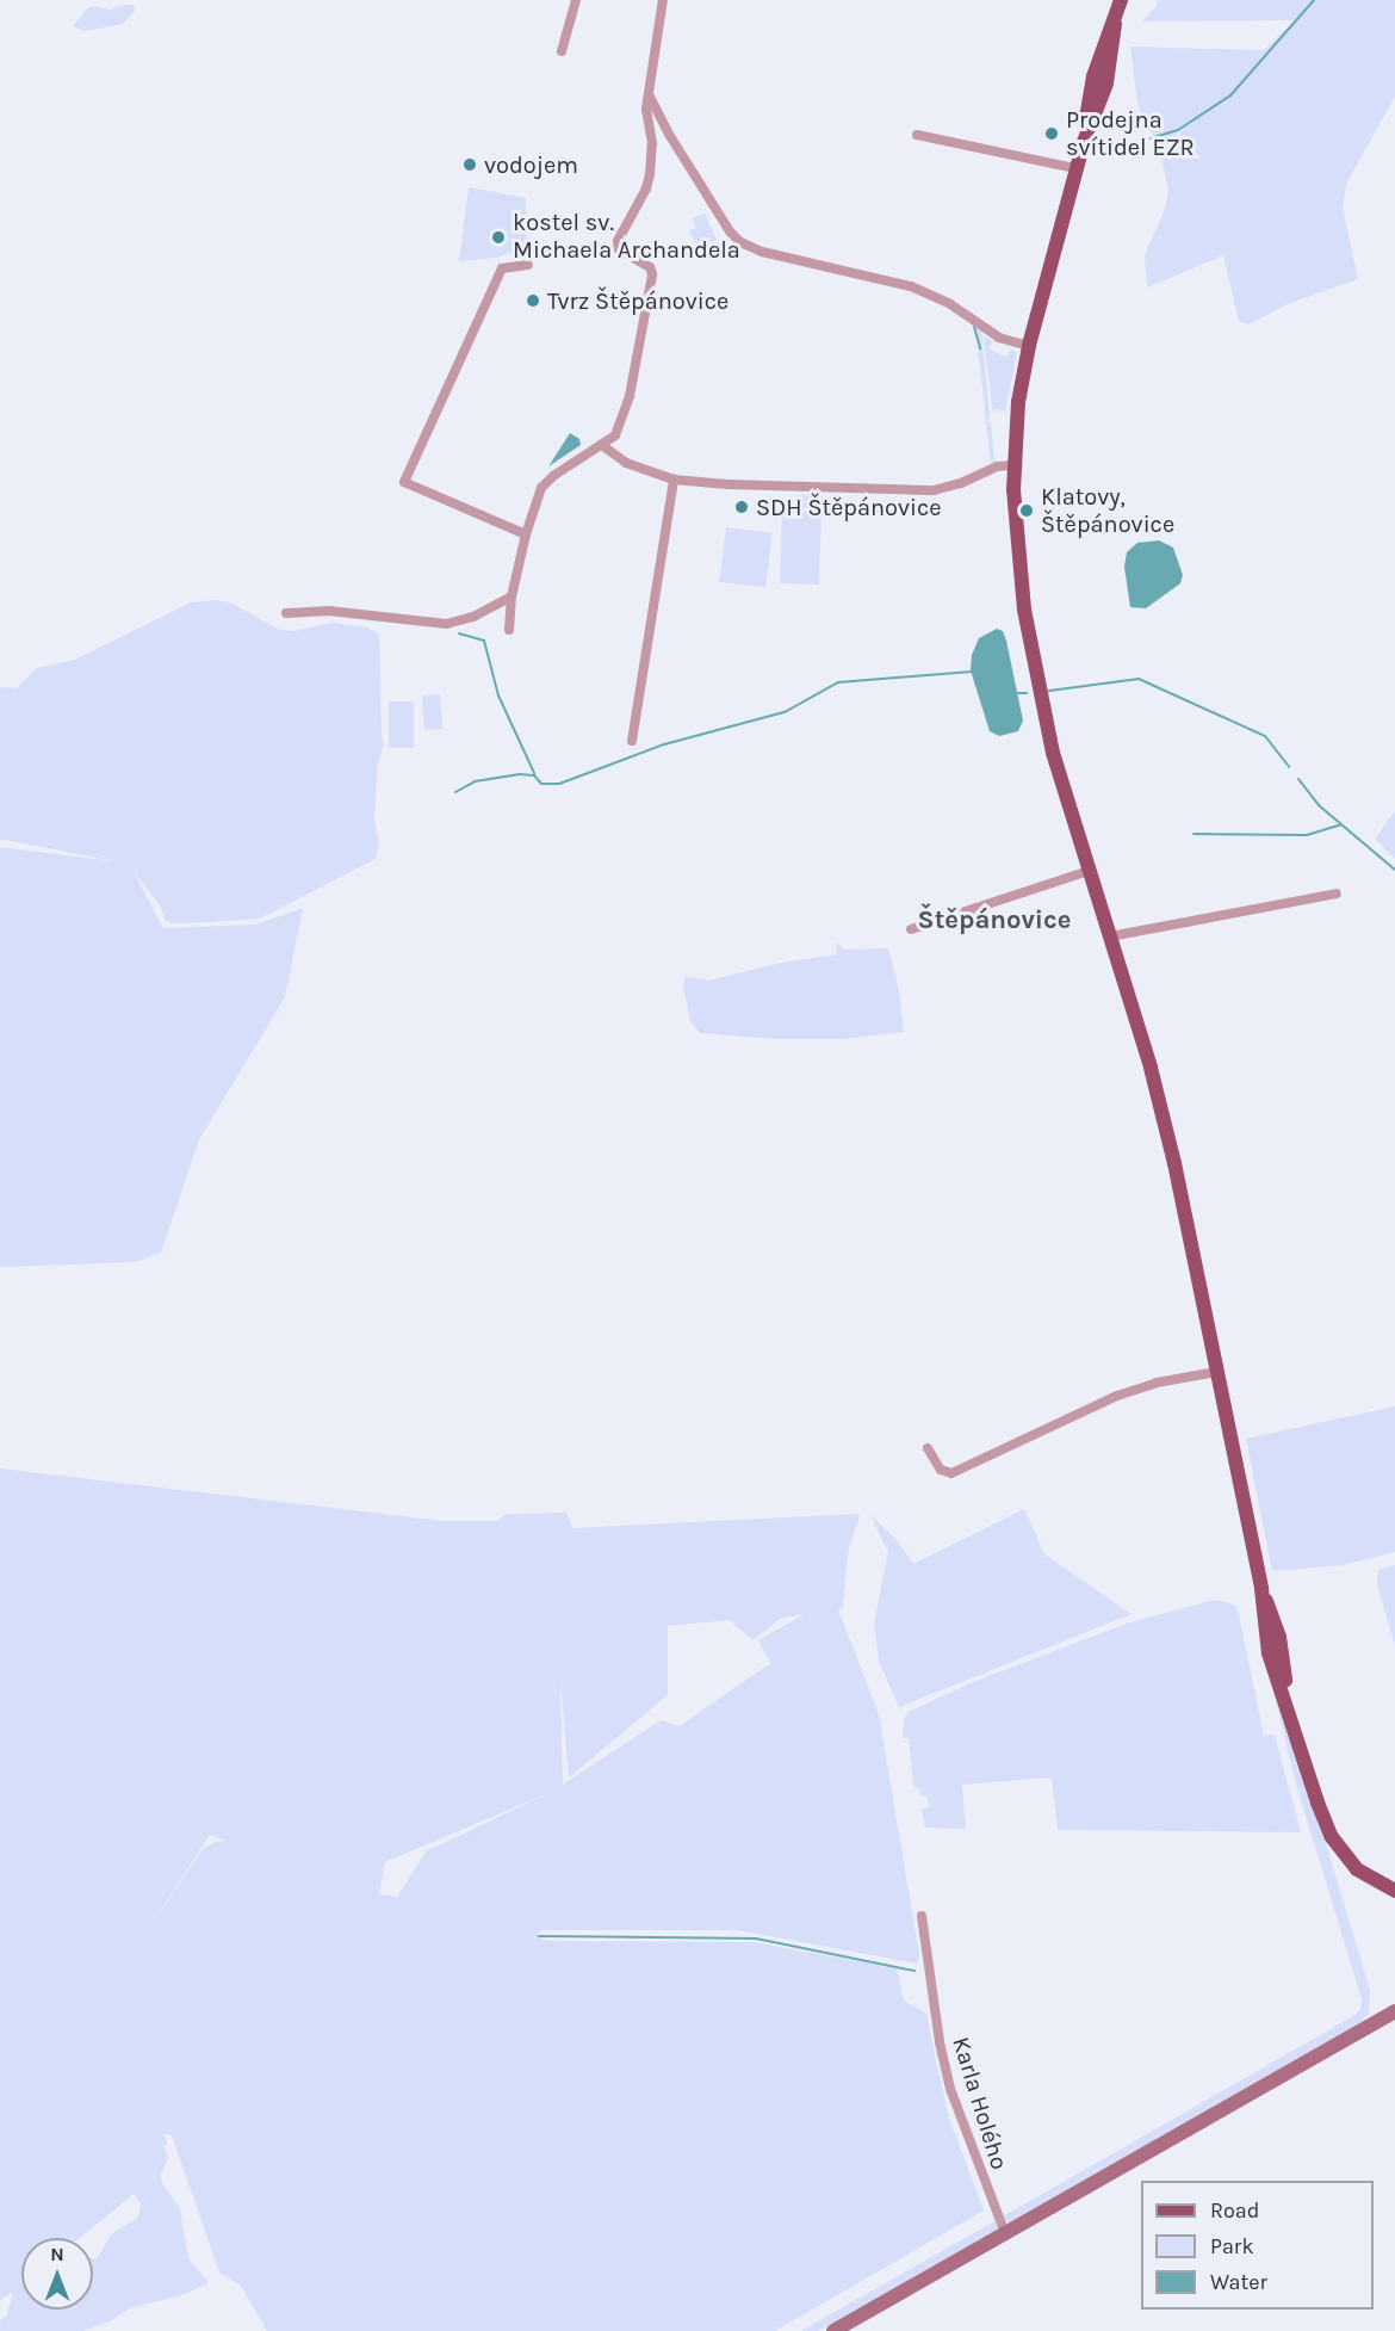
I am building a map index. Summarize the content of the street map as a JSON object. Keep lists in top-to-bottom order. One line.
{"streets":{"street":["Karla Holého"]},"districts":["Štěpánovice"],"places":["Prodejna svítidel EZR","vodojem","kostel sv. Michaela Archandela","Tvrz Štěpánovice","SDH Štěpánovice","Klatovy, Štěpánovice"],"legend":["Road","Park","Water"],"north":"top"}
